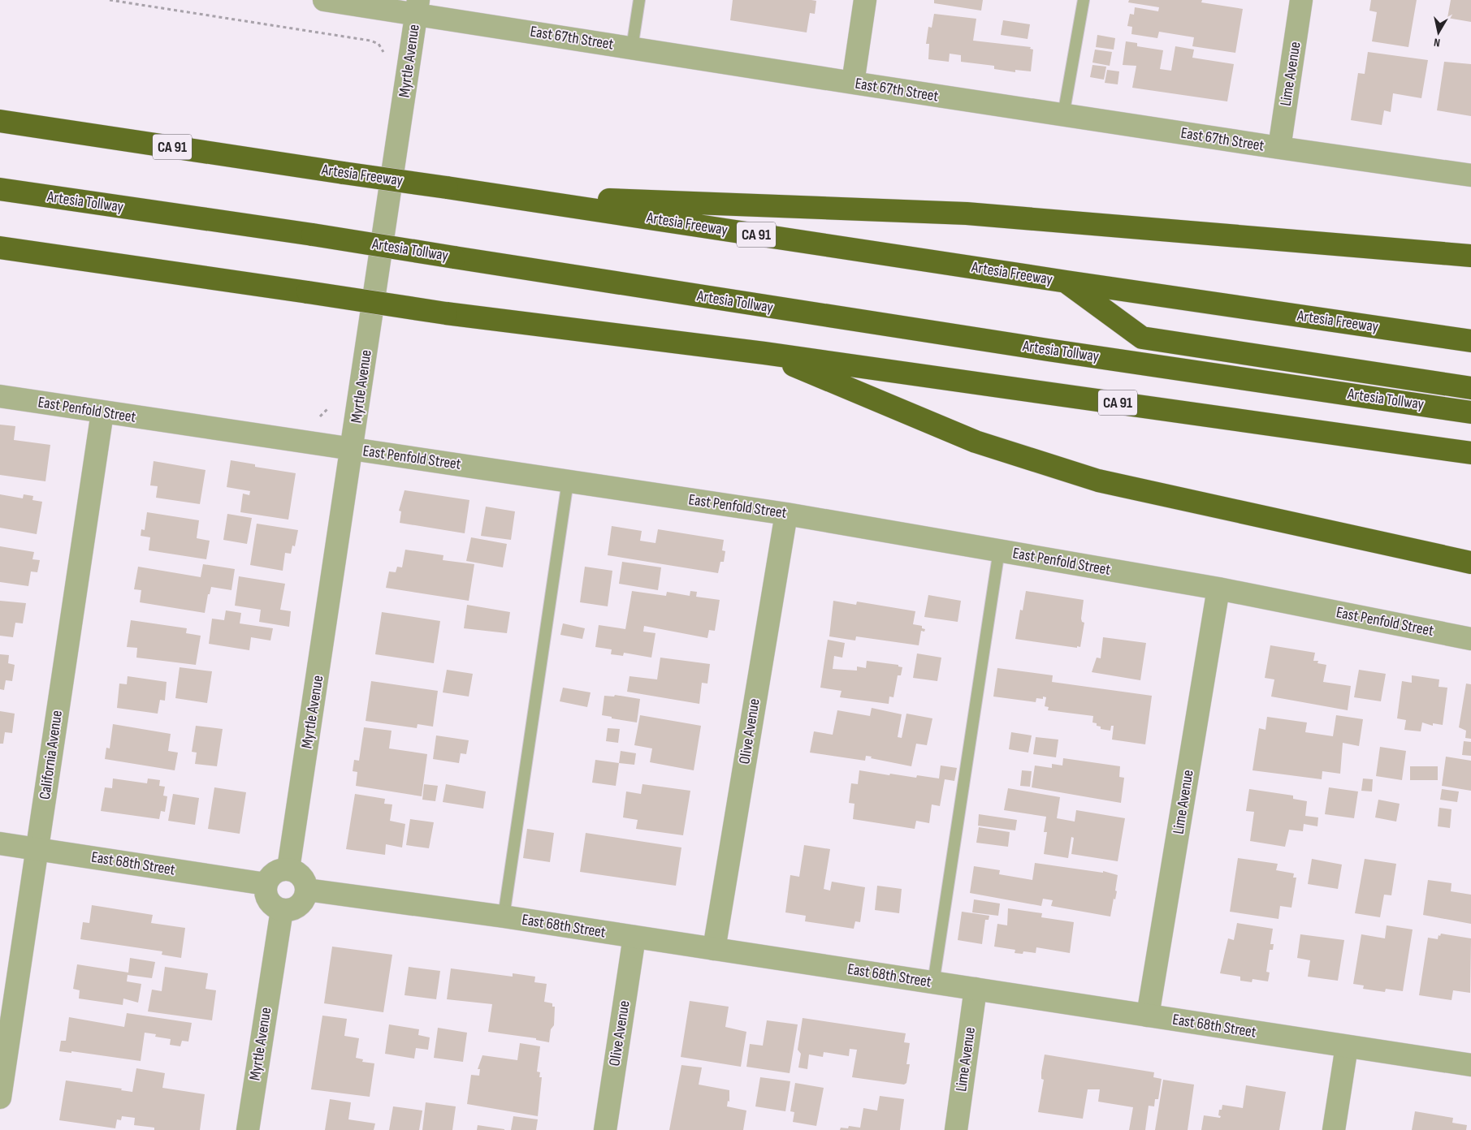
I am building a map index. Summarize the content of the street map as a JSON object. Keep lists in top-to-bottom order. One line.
{"streets":{"highway":["CA 91","Artesia Freeway","Artesia Tollway"],"street":["East 67th Street","Myrtle Avenue","Lime Avenue","East Penfold Street","Olive Avenue","California Avenue","East 68th Street"]},"crossings":[["East 67th Street","Myrtle Avenue"],["East 67th Street","Lime Avenue"],["Myrtle Avenue","East Penfold Street"],["Myrtle Avenue","East 68th Street"],["Lime Avenue","East Penfold Street"],["Lime Avenue","East 68th Street"],["Artesia Freeway","Artesia Tollway"],["East Penfold Street","Olive Avenue"],["East Penfold Street","California Avenue"],["Olive Avenue","East 68th Street"],["California Avenue","East 68th Street"]],"north":"bottom"}
